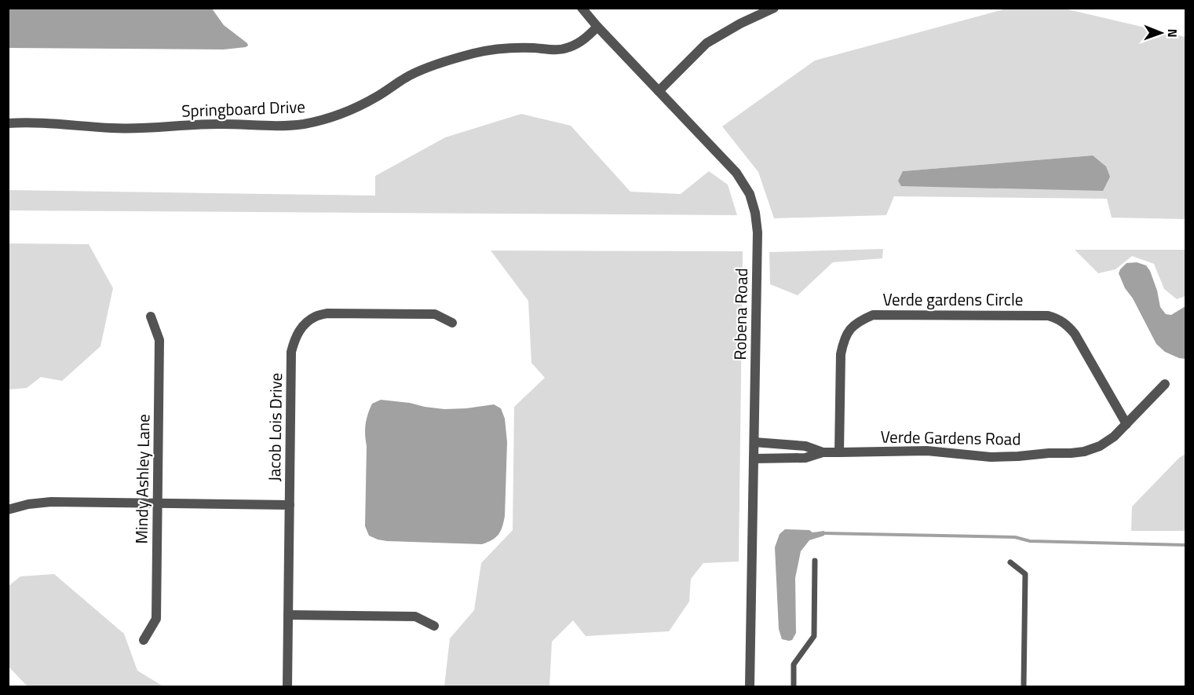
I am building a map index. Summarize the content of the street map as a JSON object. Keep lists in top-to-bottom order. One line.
{"streets":{"street":["Springboard Drive","Verde gardens Circle","Robena Road","Jacob Lois Drive","Verde Gardens Road","Mindy Ashley Lane"]},"crossings":[["Springboard Drive","Robena Road"],["Verde gardens Circle","Verde Gardens Road"],["Robena Road","Verde Gardens Road"]],"north":"right"}
